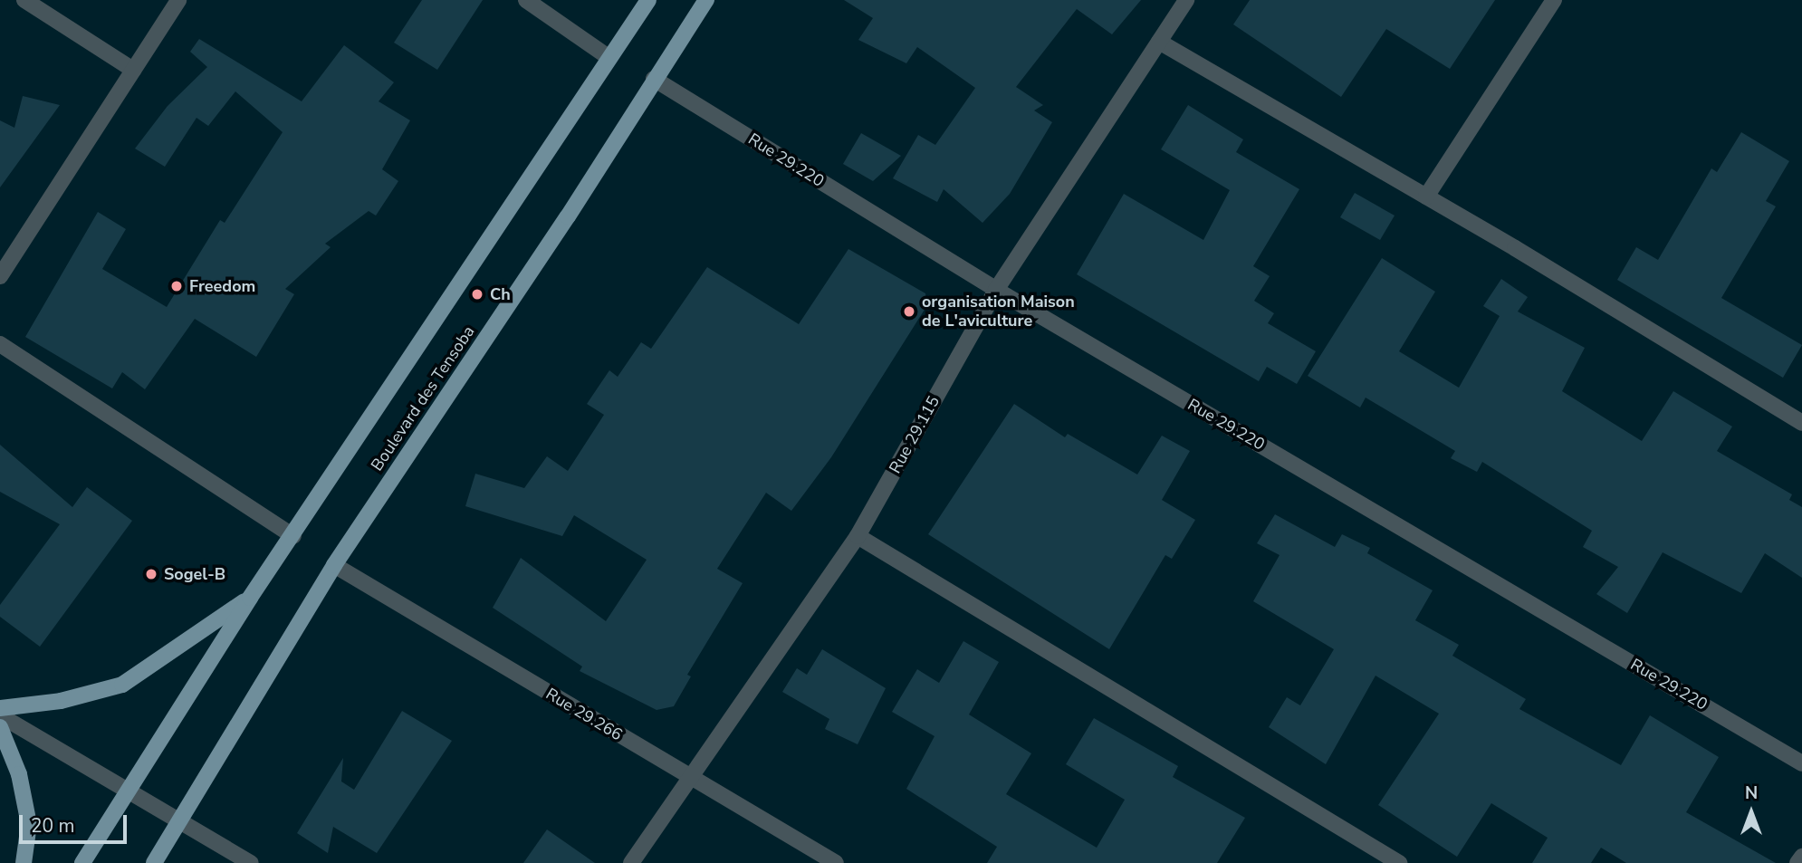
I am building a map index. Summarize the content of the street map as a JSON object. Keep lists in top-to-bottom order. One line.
{"streets":{"main road":["Boulevard des Tensoba"],"street":["Rue 29.220","Rue 29.115","Rue 29.266"]},"crossings":[["Rue 29.220","Boulevard des Tensoba"],["Rue 29.220","Rue 29.115"],["Boulevard des Tensoba","Rue 29.266"],["Rue 29.115","Rue 29.266"]],"places":["Freedom","Ch","organisation Maison de L'aviculture","Sogel-B"],"scale_bar":"20 m","north":"top"}
